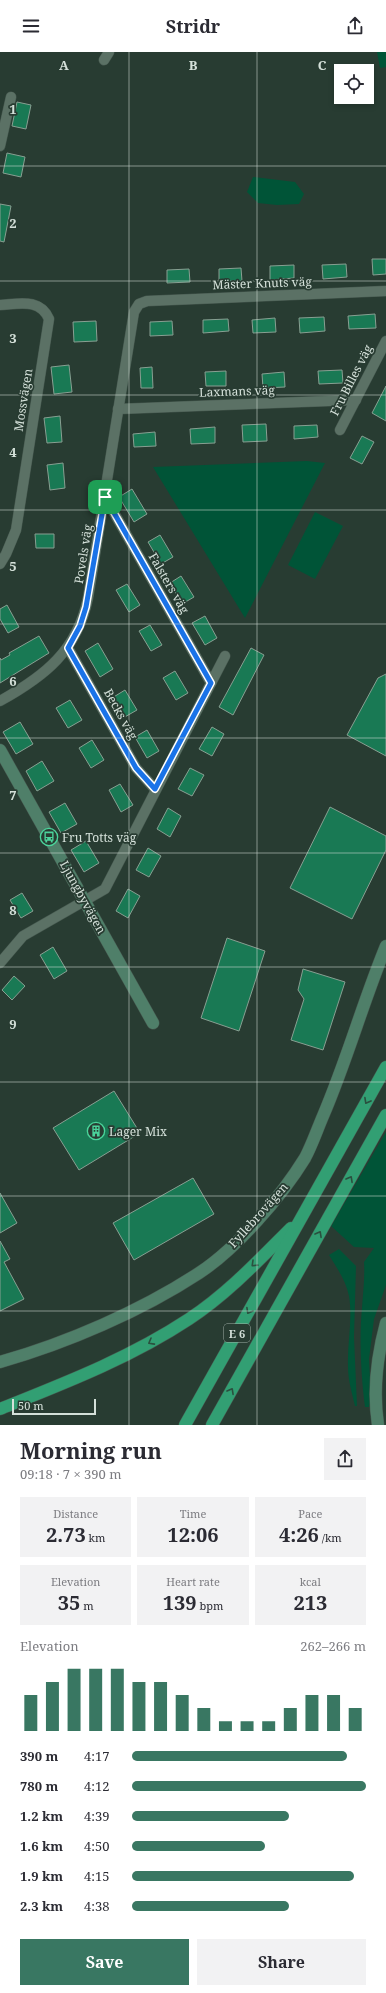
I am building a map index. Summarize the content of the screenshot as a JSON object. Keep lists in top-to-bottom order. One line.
{"streets":{"highway":["E 6"],"street":["Mäster Knuts väg","Fru Billes väg","Laxmans väg","Mossvägen","Povels väg","Falsters väg","Becks väg","Ljungbyvägen","Fyllebrovägen"]},"crossings":[["Mäster Knuts väg","Povels väg"],["Fru Billes väg","Laxmans väg"],["Laxmans väg","Povels väg"],["Povels väg","Falsters väg"],["Povels väg","Becks väg"]],"places":{"bus stop":["Fru Totts väg"],"building":["Lager Mix"]},"scale_bar":"50 m","page":{"header":"Stridr","scale":"50 m","heading":["Morning run","09:18 · 7 × 390 m"],"stats":[["Distance","2.73 km"],["Time","12:06"],["Pace","4:26 /km"],["Elevation","35 m"],["Heart rate","139 bpm"],["kcal","213"]],"chart":["Elevation","262–266 m"],"list":[{"name":"390 m","note":"4:17"},{"name":"780 m","note":"4:12"},{"name":"1.2 km","note":"4:39"},{"name":"1.6 km","note":"4:50"},{"name":"1.9 km","note":"4:15"},{"name":"2.3 km","note":"4:38"}],"buttons":["Save","Share"]},"grid":{"columns":["A","B","C"],"rows":["1","2","3","4","5","6","7","8","9"]}}
